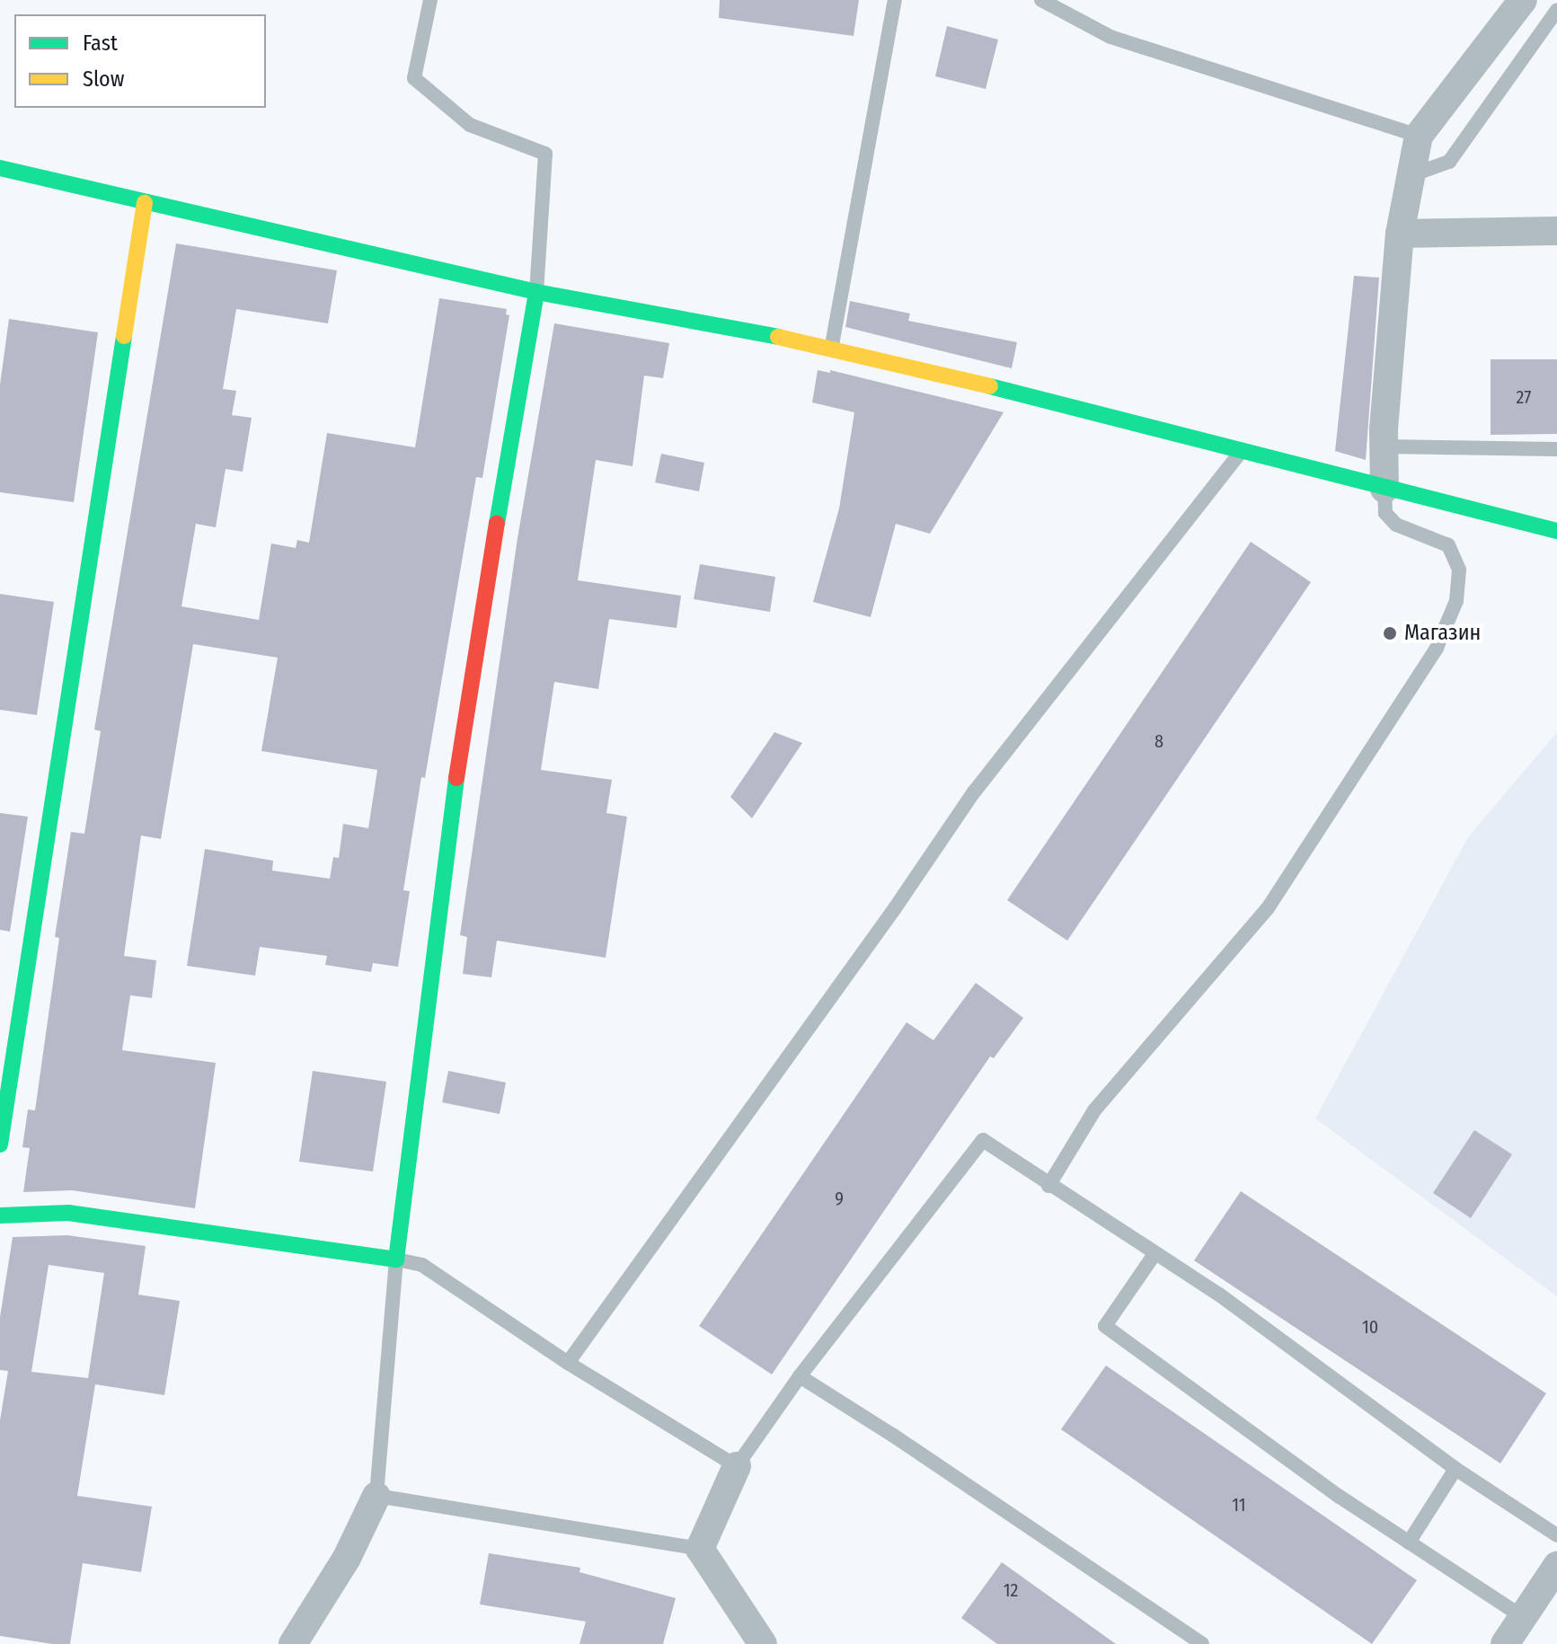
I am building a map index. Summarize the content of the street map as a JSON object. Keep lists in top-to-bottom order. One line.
{"places":["Магазин"],"house_numbers":["27","8","9","10","11","12"],"legend":["Fast","Slow"]}
